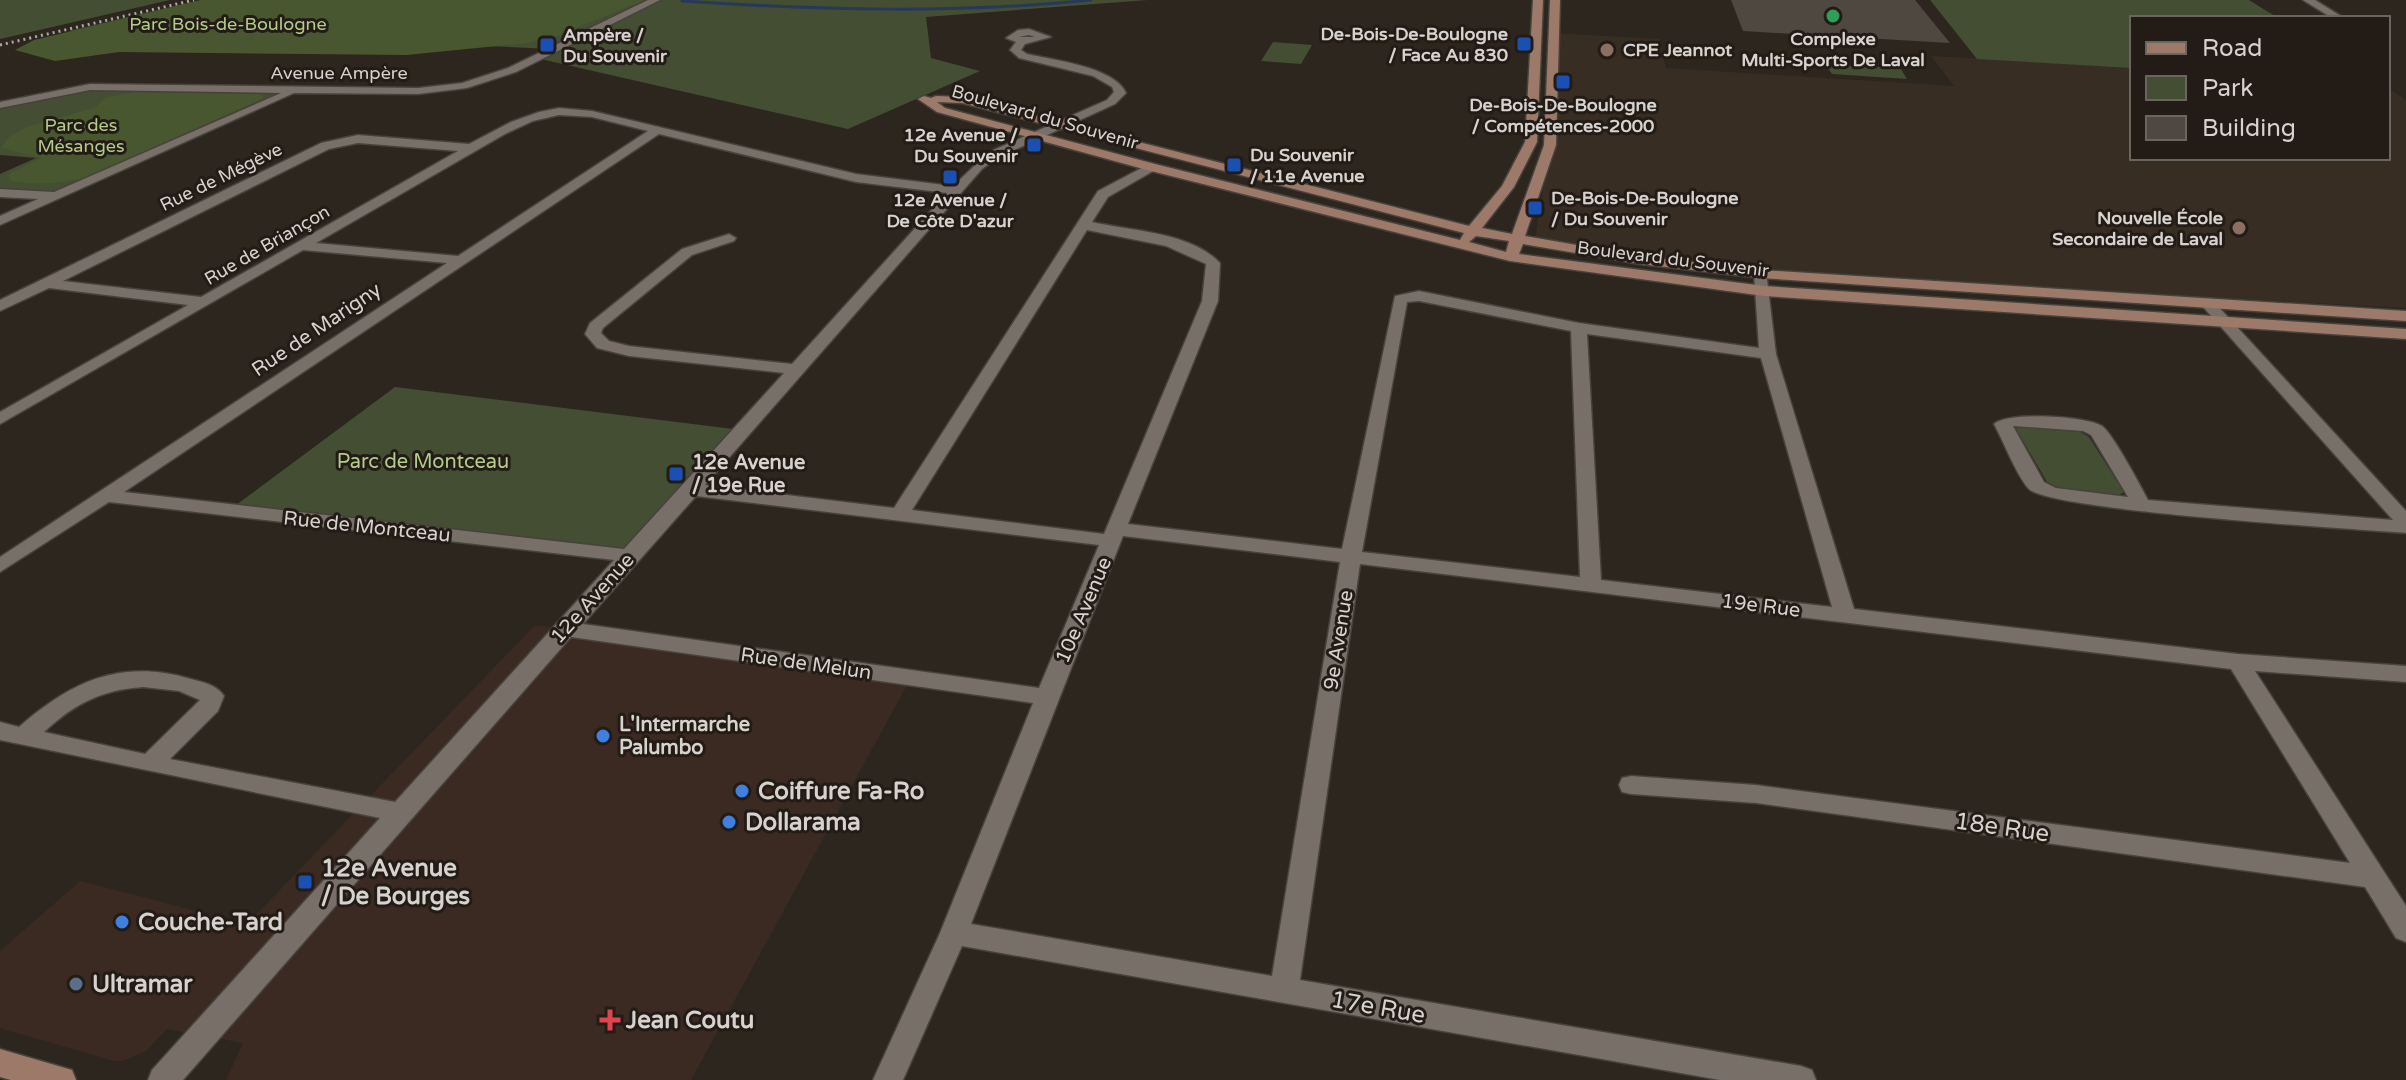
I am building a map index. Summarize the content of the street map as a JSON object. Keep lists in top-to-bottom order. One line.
{"streets":{"street":["Avenue Ampère","Boulevard du Souvenir","Rue de Mégève","Rue de Briançon","Rue de Marigny","Rue de Montceau","12e Avenue","19e Rue","10e Avenue","9e Avenue","Rue de Melun","18e Rue","17e Rue"]},"crossings":[["Boulevard du Souvenir","12e Avenue"],["Rue de Mégève","Rue de Briançon"],["Rue de Briançon","Rue de Marigny"],["Rue de Marigny","Rue de Montceau"],["Rue de Montceau","12e Avenue"],["12e Avenue","19e Rue"],["12e Avenue","Rue de Melun"],["19e Rue","10e Avenue"],["19e Rue","9e Avenue"],["10e Avenue","Rue de Melun"],["10e Avenue","17e Rue"],["9e Avenue","17e Rue"]],"parks":["Parc Bois-de-Boulogne","Parc des Mésanges","Parc de Montceau"],"places":{"other":["Complexe Multi-Sports De Laval","CPE Jeannot","Nouvelle École Secondaire de Laval","L'Intermarche Palumbo","Coiffure Fa-Ro","Dollarama","Couche-Tard","Ultramar"],"transit":["De-Bois-De-Boulogne / Face Au 830","Ampère / Du Souvenir","De-Bois-De-Boulogne / Compétences-2000","12e Avenue / Du Souvenir","Du Souvenir / 11e Avenue","12e Avenue / De Côte D'azur","De-Bois-De-Boulogne / Du Souvenir","12e Avenue / 19e Rue","12e Avenue / De Bourges"],"health":["Jean Coutu"]},"legend":["Road","Park","Building"]}
